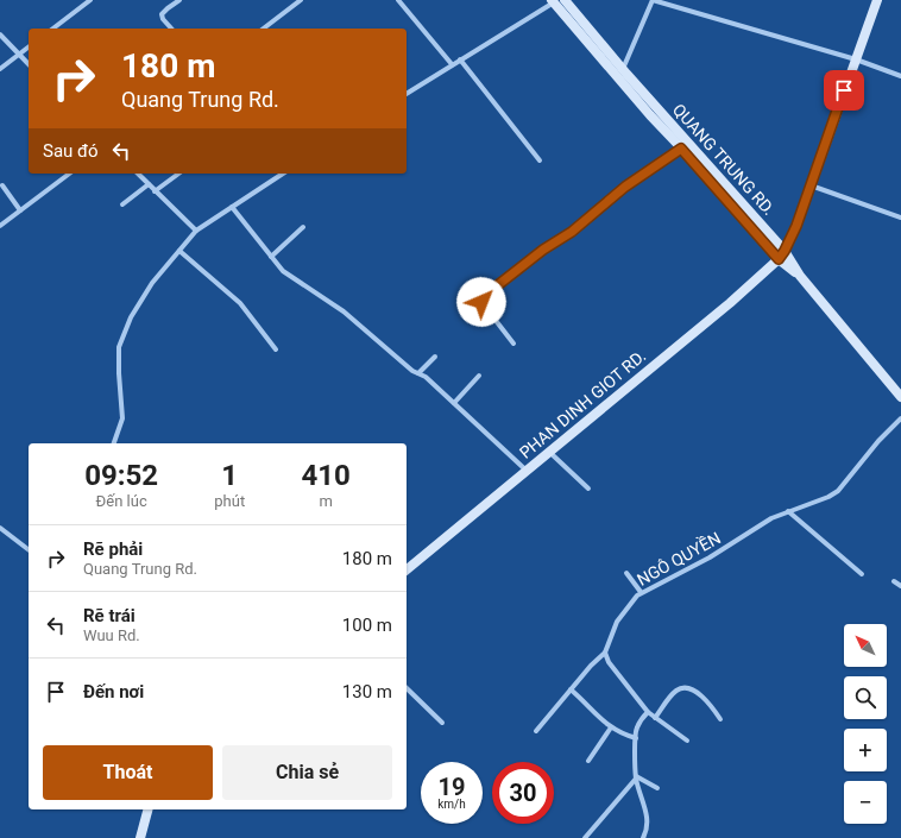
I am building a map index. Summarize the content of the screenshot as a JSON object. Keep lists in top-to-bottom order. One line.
{"streets":{"main road":["QUANG TRUNG RD.","PHAN DINH GIOT RD."],"street":["NGÔ QUYỀN"]},"crossings":[["QUANG TRUNG RD.","PHAN DINH GIOT RD."]],"north":"top left","page":{"turn":["180 m","Quang Trung Rd."],"then":"Sau đó","eta":["09:52","Đến lúc","1","phút","410","m"],"list":[{"name":"Rẽ phải","note":"Quang Trung Rd.","value":"180 m"},{"name":"Rẽ trái","note":"Wuu Rd.","value":"100 m"},{"name":"Đến nơi","value":"130 m"}],"map_buttons":["+","−"],"buttons":["Thoát","Chia sẻ"],"speed":"19 km/h","limit":"30"}}
